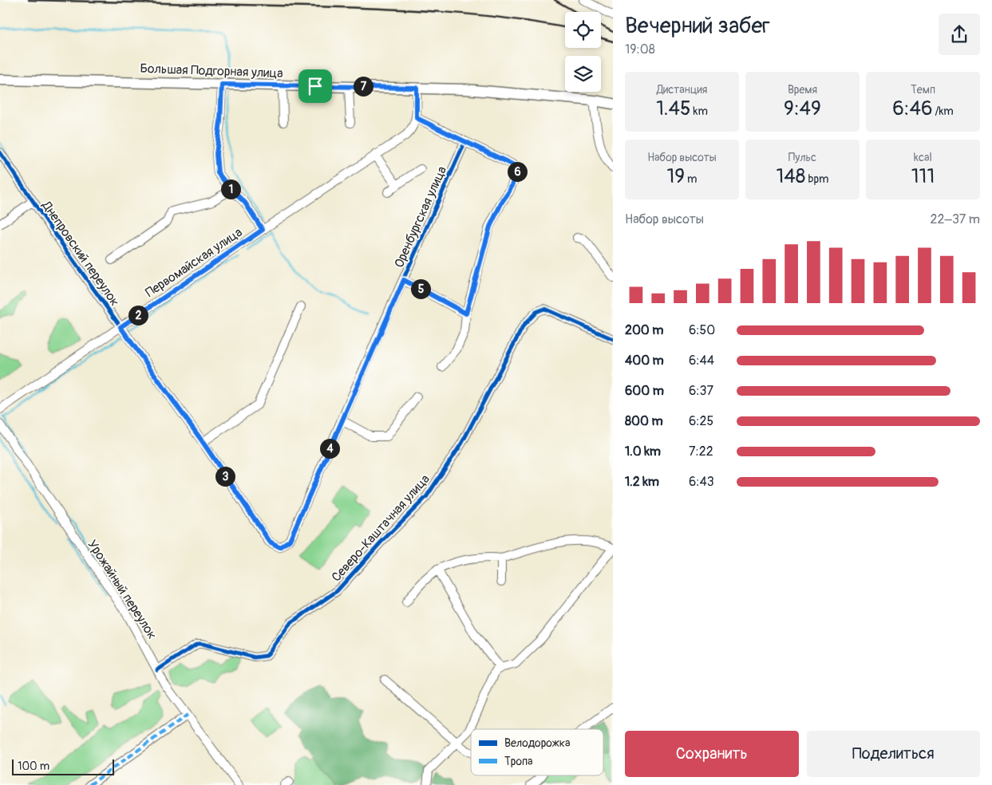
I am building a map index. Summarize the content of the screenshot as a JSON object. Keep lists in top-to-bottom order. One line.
{"streets":{"main road":["Большая Подгорная улица"],"street":["Оренбургская улица","Днепровский переулок","Первомайская улица","Северо-Каштачная улица","Урожайный переулок"]},"crossings":[["Оренбургская улица","Днепровский переулок"],["Днепровский переулок","Первомайская улица"],["Северо-Каштачная улица","Урожайный переулок"]],"legend":["Велодорожка","Тропа"],"scale_bar":"100 m","page":{"heading":["Вечерний забег","19:08"],"stats":[["Дистанция","1.45 km"],["Время","9:49"],["Темп","6:46 /km"],["Набор высоты","19 m"],["Пульс","148 bpm"],["kcal","111"]],"pins":["7","6","1","5","2","4","3"],"chart":["Набор высоты","22–37 m"],"list":[{"name":"200 m","note":"6:50"},{"name":"400 m","note":"6:44"},{"name":"600 m","note":"6:37"},{"name":"800 m","note":"6:25"},{"name":"1.0 km","note":"7:22"},{"name":"1.2 km","note":"6:43"}],"buttons":["Сохранить","Поделиться"],"scale":"100 m"}}
